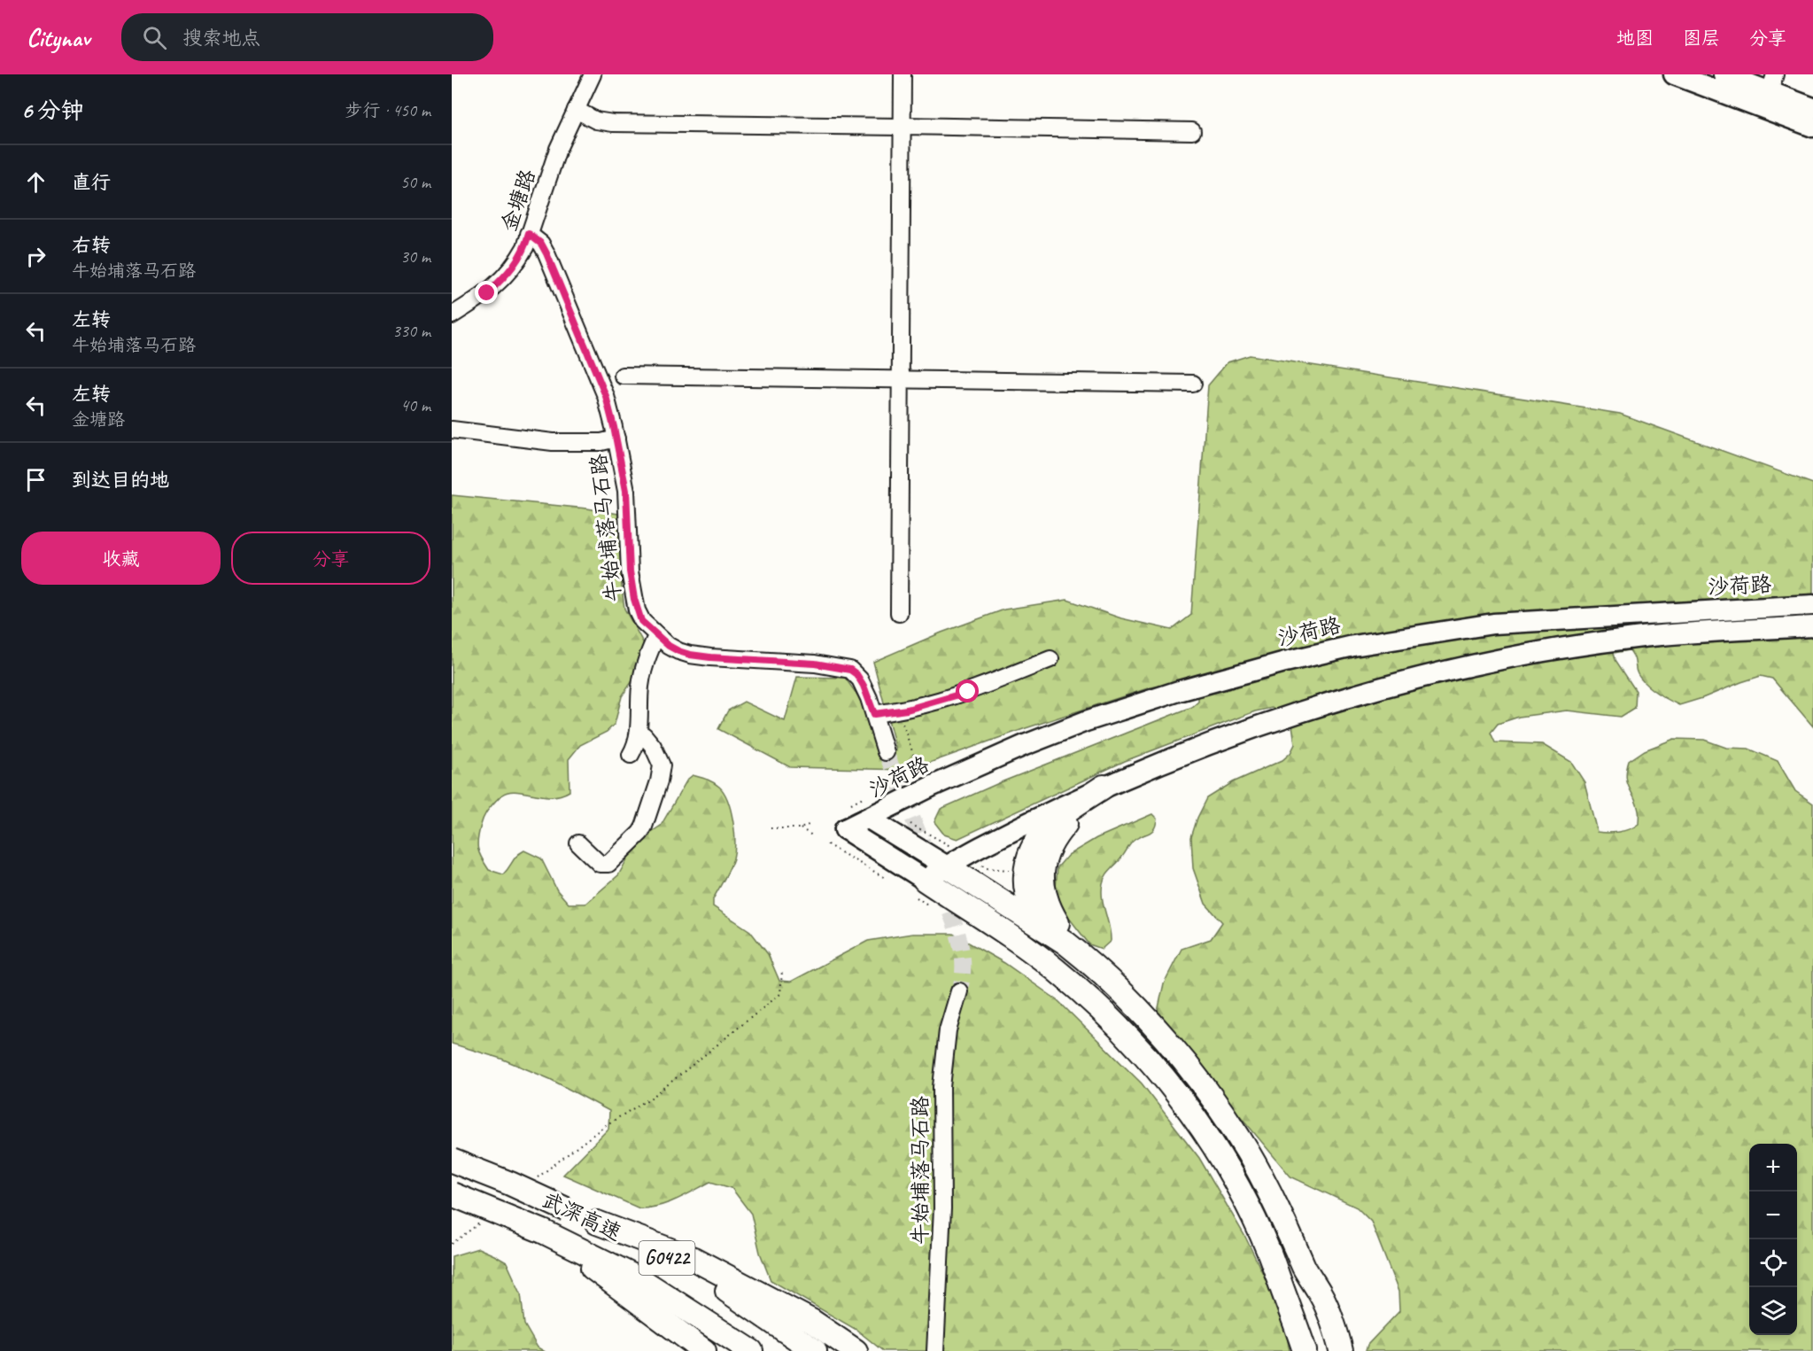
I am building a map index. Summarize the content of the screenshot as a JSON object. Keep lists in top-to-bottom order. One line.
{"streets":{"highway":["武深高速","G0422"],"main road":["沙荷路"],"street":["金塘路","牛始埔落马石路"]},"crossings":[["金塘路","牛始埔落马石路"]],"page":{"header":"Citynav","search":"搜索地点","nav":["地图","图层","分享"],"heading":["6 分钟","步行 · 450 m"],"list":[["直行","50 m"],["右转","牛始埔落马石路","30 m"],["左转","牛始埔落马石路","330 m"],["左转","金塘路","40 m"],"到达目的地"],"buttons":["收藏","分享"],"map_buttons":["+","−"]}}
